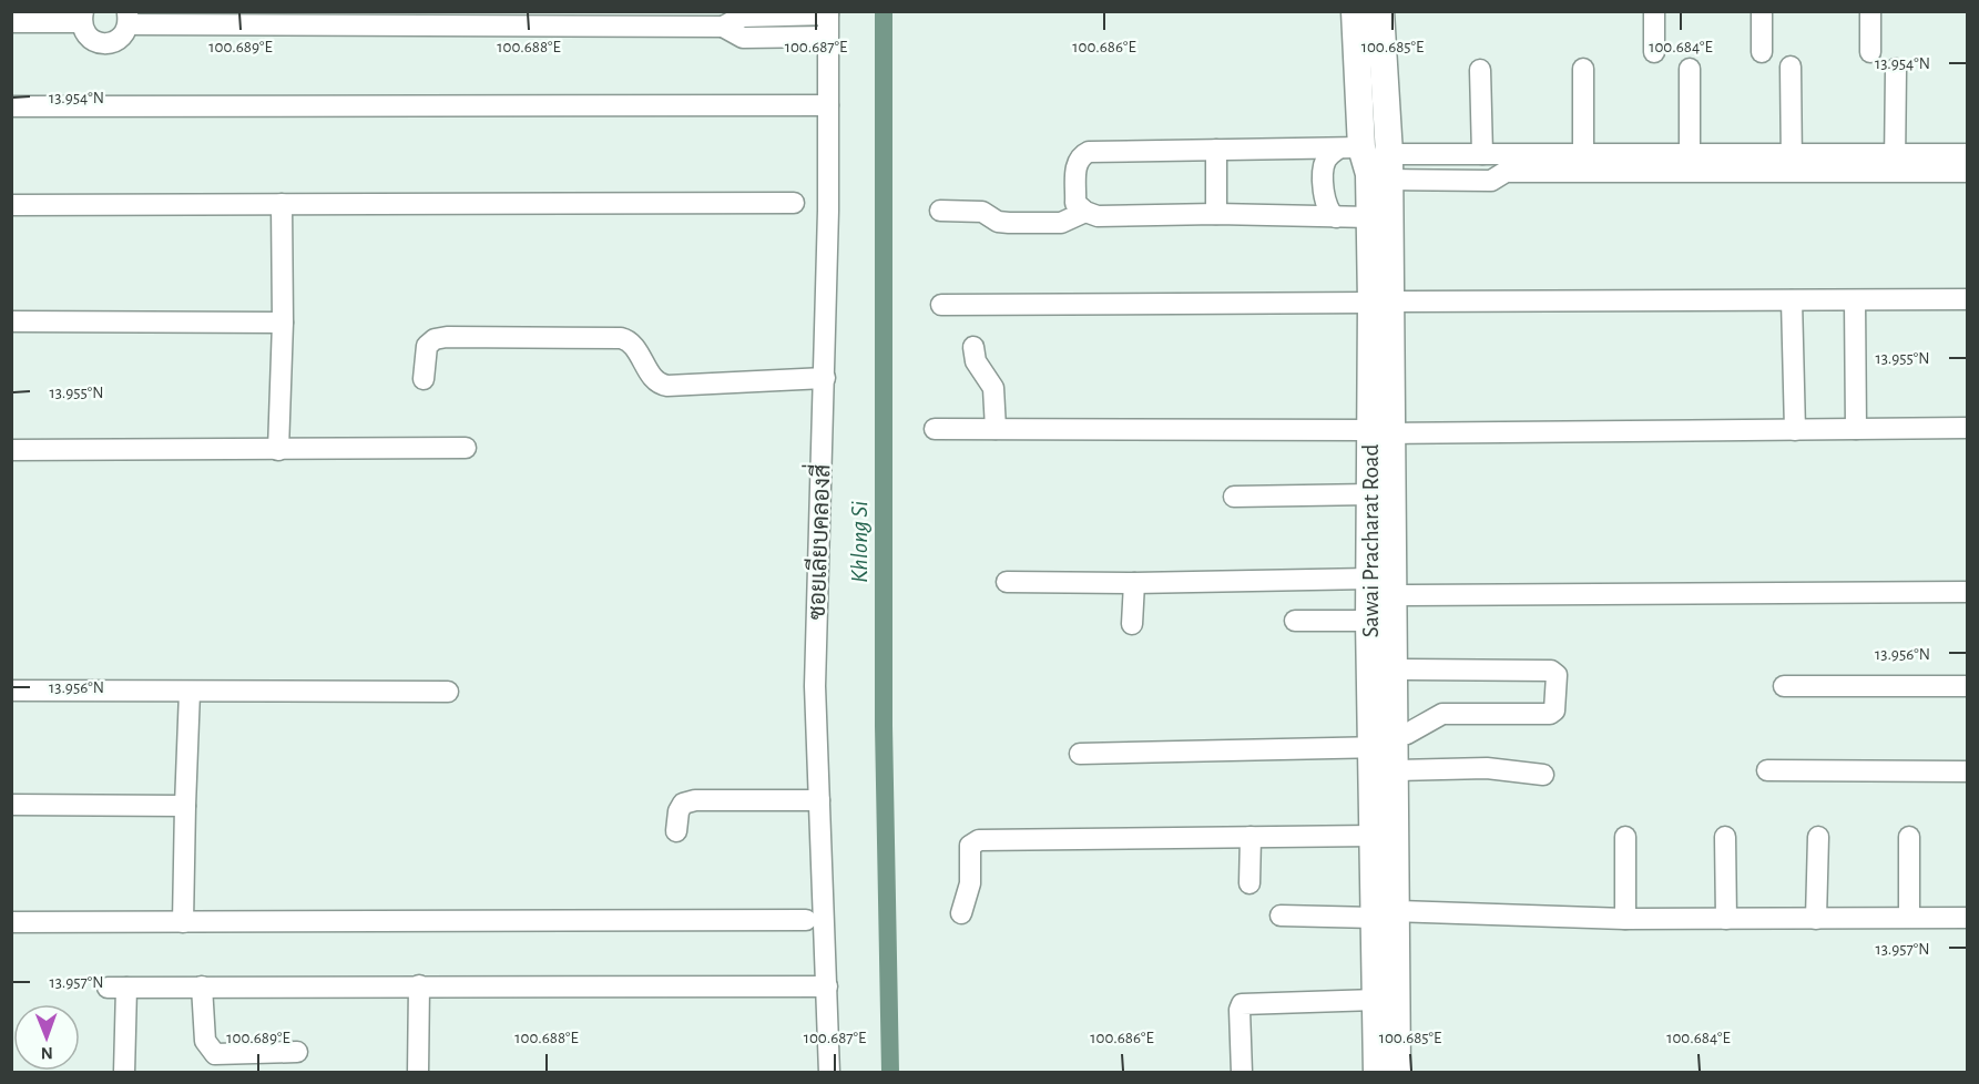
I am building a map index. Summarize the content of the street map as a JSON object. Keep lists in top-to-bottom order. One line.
{"streets":{"main road":["Sawai Pracharat Road"],"street":["ซอยเลียบคลองสี่"]},"water":["Khlong Si"],"north":"bottom","coordinates":["100.689°E","100.688°E","100.687°E","100.686°E","100.685°E","100.684°E","13.954°N","13.955°N","13.956°N","13.957°N"]}
